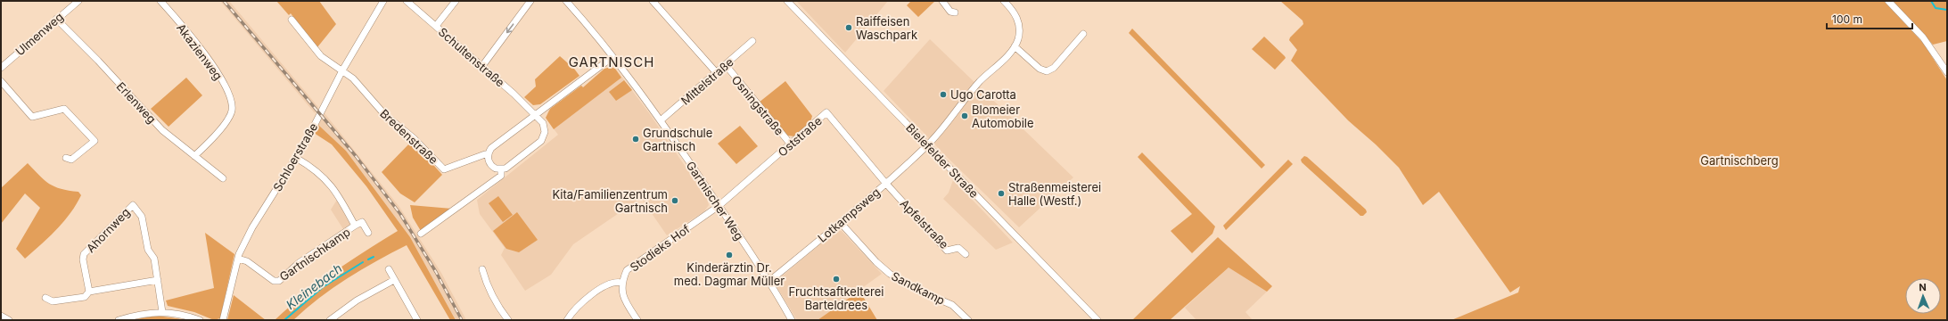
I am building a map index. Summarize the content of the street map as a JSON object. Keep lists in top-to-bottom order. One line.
{"streets":{"street":["Ulmenweg","Akazienweg","Schultenstraße","Mittelstraße","Erlenweg","Osningstraße","Bredenstraße","Oststraße","Schloerstraße","Bielefelder Straße","Gartnischer Weg","Lotkampsweg","Apfelstraße","Ahornweg","Stodieks Hof","Gartnischkamp","Sandkamp"]},"crossings":[["Ulmenweg","Erlenweg"],["Akazienweg","Erlenweg"],["Mittelstraße","Osningstraße"],["Mittelstraße","Gartnischer Weg"],["Osningstraße","Oststraße"],["Bredenstraße","Schloerstraße"],["Oststraße","Gartnischer Weg"],["Oststraße","Lotkampsweg"],["Oststraße","Apfelstraße"],["Oststraße","Stodieks Hof"],["Schloerstraße","Gartnischkamp"],["Bielefelder Straße","Lotkampsweg"],["Gartnischer Weg","Lotkampsweg"],["Gartnischer Weg","Stodieks Hof"],["Lotkampsweg","Apfelstraße"],["Lotkampsweg","Sandkamp"]],"districts":["GARTNISCH"],"water":["Kleinebach"],"parks":["Gartnischberg"],"places":["Raiffeisen Waschpark","Ugo Carotta","Blomeier Automobile","Grundschule Gartnisch","Straßenmeisterei Halle (Westf.)","Kita/Familienzentrum Gartnisch","Kinderärztin Dr. med. Dagmar Müller","Fruchtsaftkelterei Barteldrees"],"scale_bar":"100 m","north":"top"}
